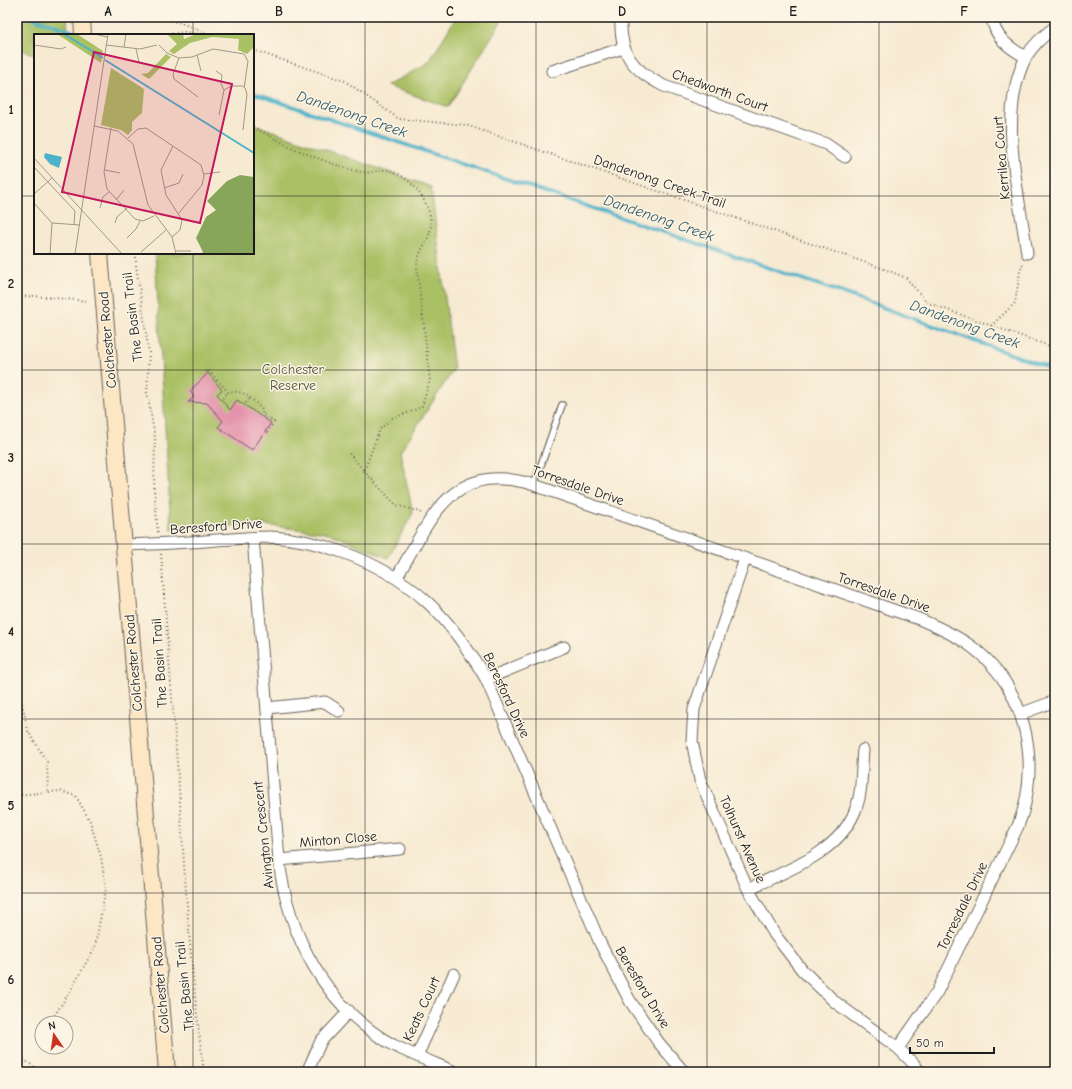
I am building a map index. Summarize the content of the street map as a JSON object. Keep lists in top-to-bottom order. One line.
{"streets":{"main road":["Colchester Road"],"street":["Chedworth Court","Kerrilea Court","Torresdale Drive","Beresford Drive","Avington Crescent","Minton Close","Tolhurst Avenue","Keats Court"],"path":["Dandenong Creek Trail","The Basin Trail"]},"crossings":[["The Basin Trail","Beresford Drive"],["Colchester Road","Beresford Drive"],["Torresdale Drive","Beresford Drive"],["Torresdale Drive","Tolhurst Avenue"],["Beresford Drive","Avington Crescent"],["Avington Crescent","Minton Close"],["Avington Crescent","Keats Court"]],"water":["Dandenong Creek"],"parks":["Colchester Reserve"],"scale_bar":"50 m","north":"top","grid":{"columns":["A","B","C","D","E","F"],"rows":["1","2","3","4","5","6"]}}
